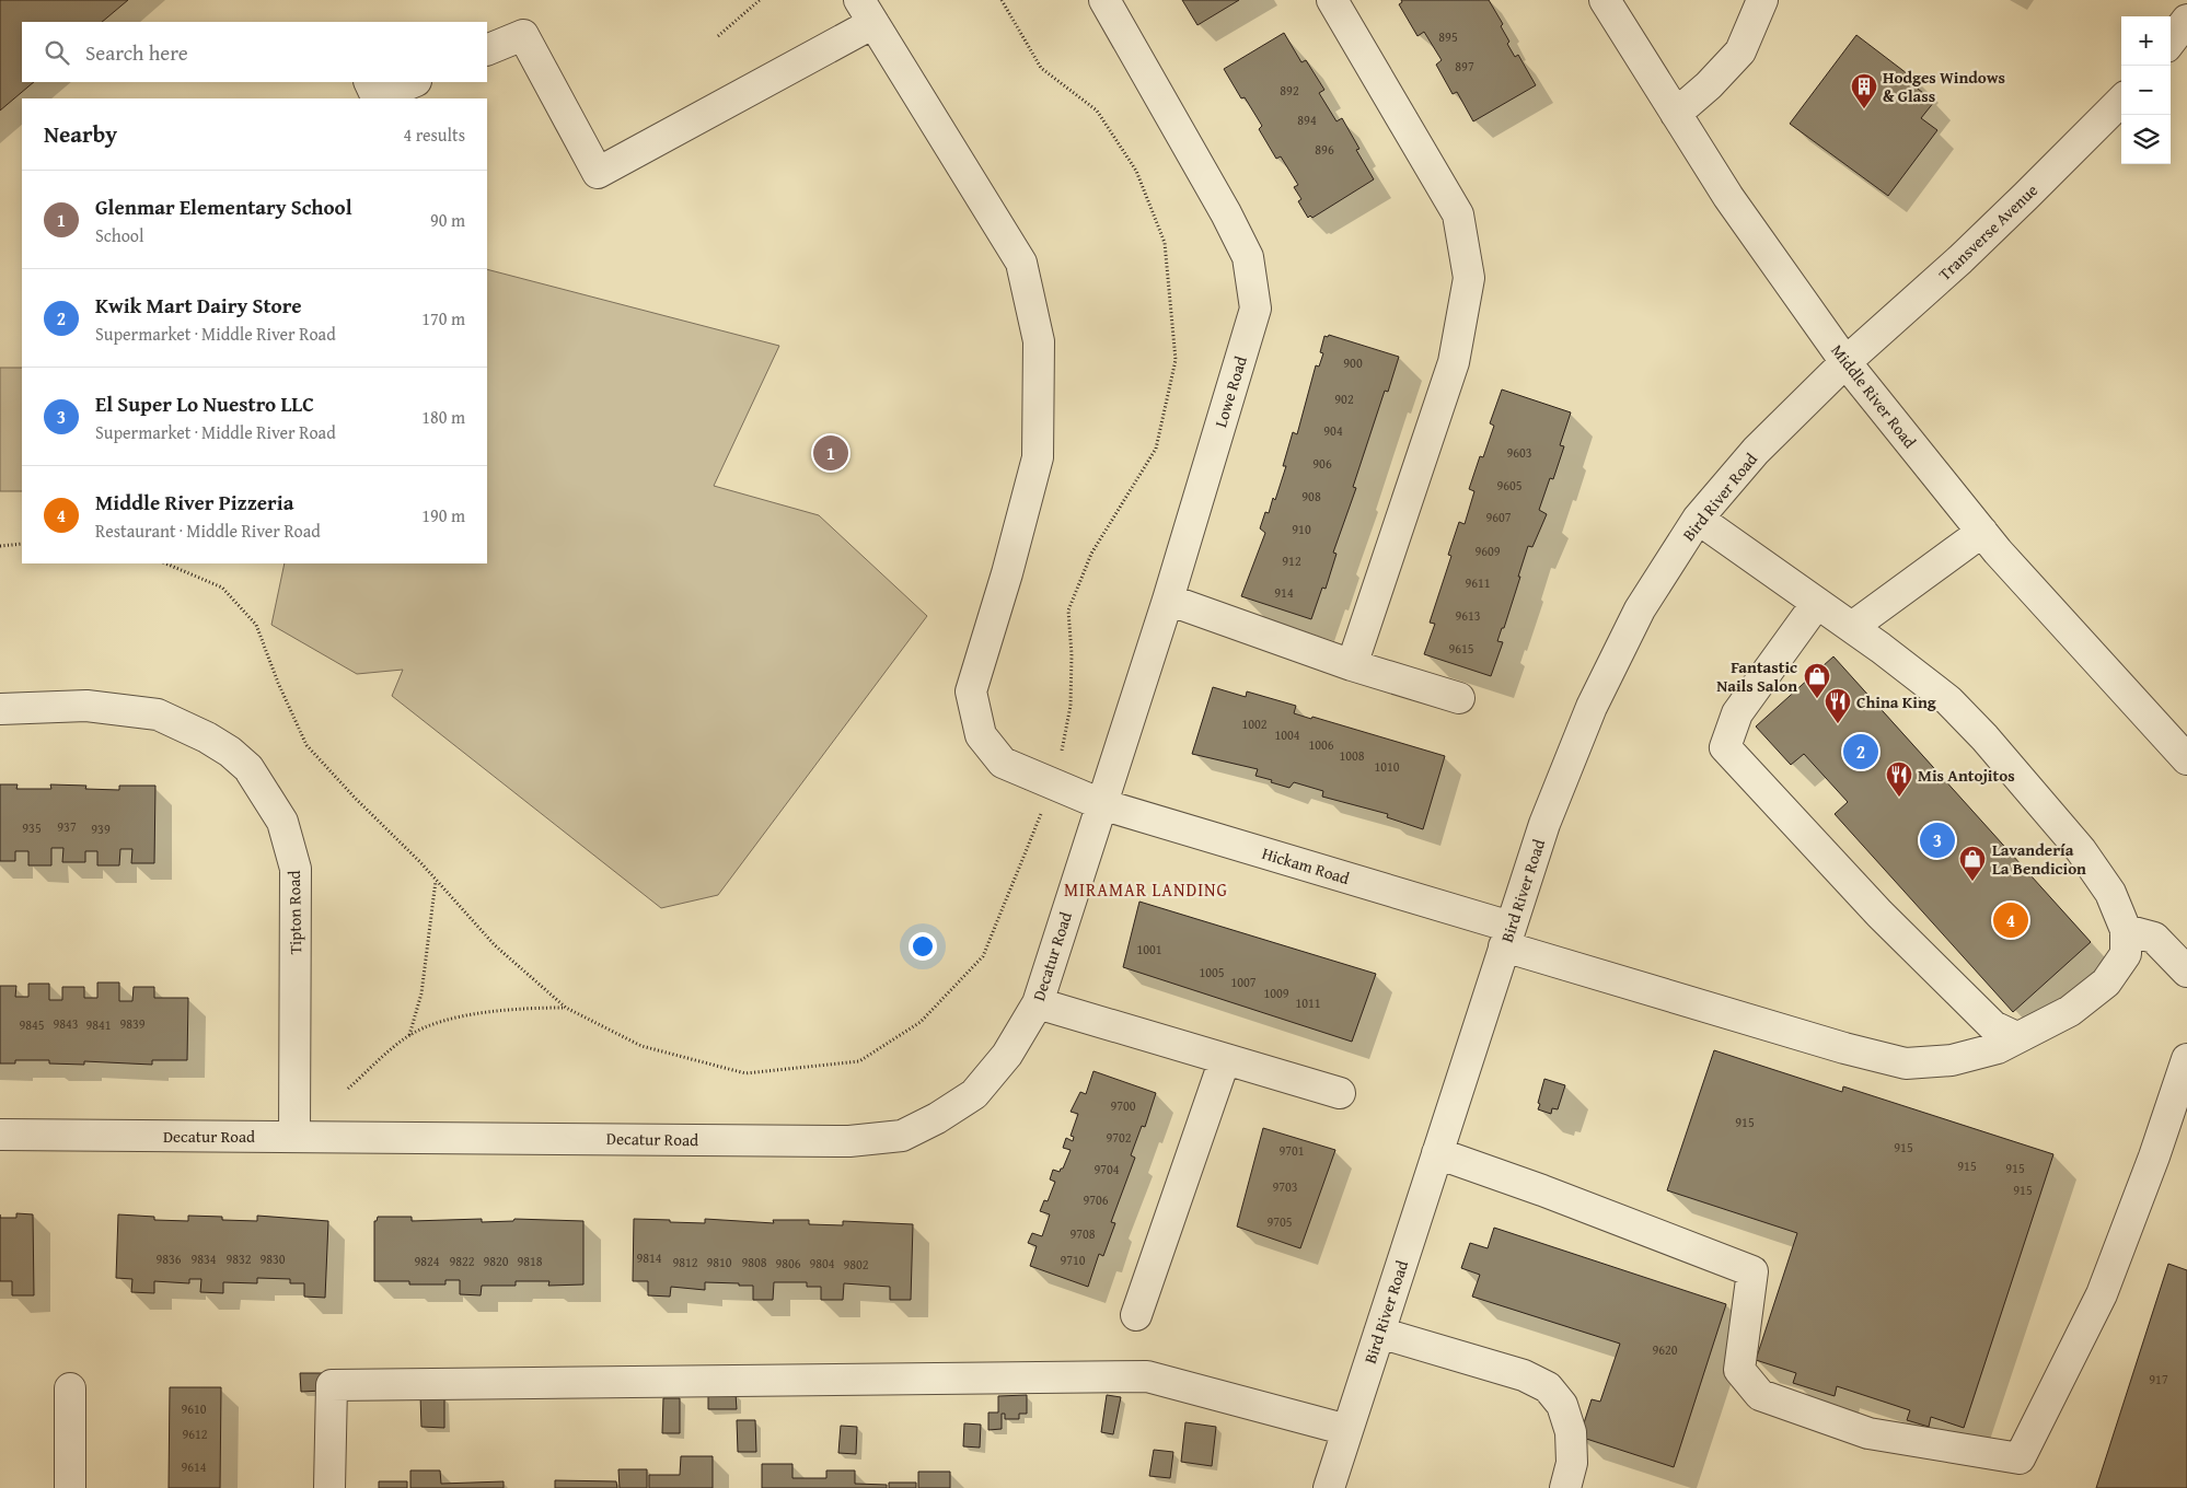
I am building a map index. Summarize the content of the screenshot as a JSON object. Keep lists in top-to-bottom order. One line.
{"streets":{"street":["Transverse Avenue","Lowe Road","Middle River Road","Bird River Road","Hickam Road","Tipton Road","Decatur Road"]},"crossings":[["Transverse Avenue","Middle River Road"],["Transverse Avenue","Bird River Road"],["Lowe Road","Hickam Road"],["Lowe Road","Decatur Road"],["Middle River Road","Bird River Road"],["Bird River Road","Hickam Road"],["Hickam Road","Decatur Road"],["Tipton Road","Decatur Road"]],"districts":["MIRAMAR LANDING"],"places":{"building":["Hodges Windows & Glass"],"shop":["Fantastic Nails Salon","Lavandería La Bendicion"],"restaurant":["China King","Mis Antojitos"]},"house_numbers":["895","897","892","894","896","900","902","904","9603","906","9605","908","9607","910","9609","912","9611","914","9613","9615","1002","1004","1006","1008","1010","937","935","939","1001","1005","1007","1009","1011","9843","9839","9845","9841","9700","915","9702","915","9701","915","915","9704","9703","915","9706","9705","9708","9814","9836","9834","9832","9830","9710","9824","9822","9820","9818","9812","9810","9808","9806","9804","9802","9620","917","9610","9612","9614"],"page":{"map_buttons":["+","−"],"search":"Search here","heading":["Nearby","4 results"],"list":[{"mark":"1","name":"Glenmar Elementary School","note":"School","value":"90 m"},{"mark":"2","name":"Kwik Mart Dairy Store","note":"Supermarket · Middle River Road","value":"170 m"},{"mark":"3","name":"El Super Lo Nuestro LLC","note":"Supermarket · Middle River Road","value":"180 m"},{"mark":"4","name":"Middle River Pizzeria","note":"Restaurant · Middle River Road","value":"190 m"}],"pins":["1","2","3","4"]}}
